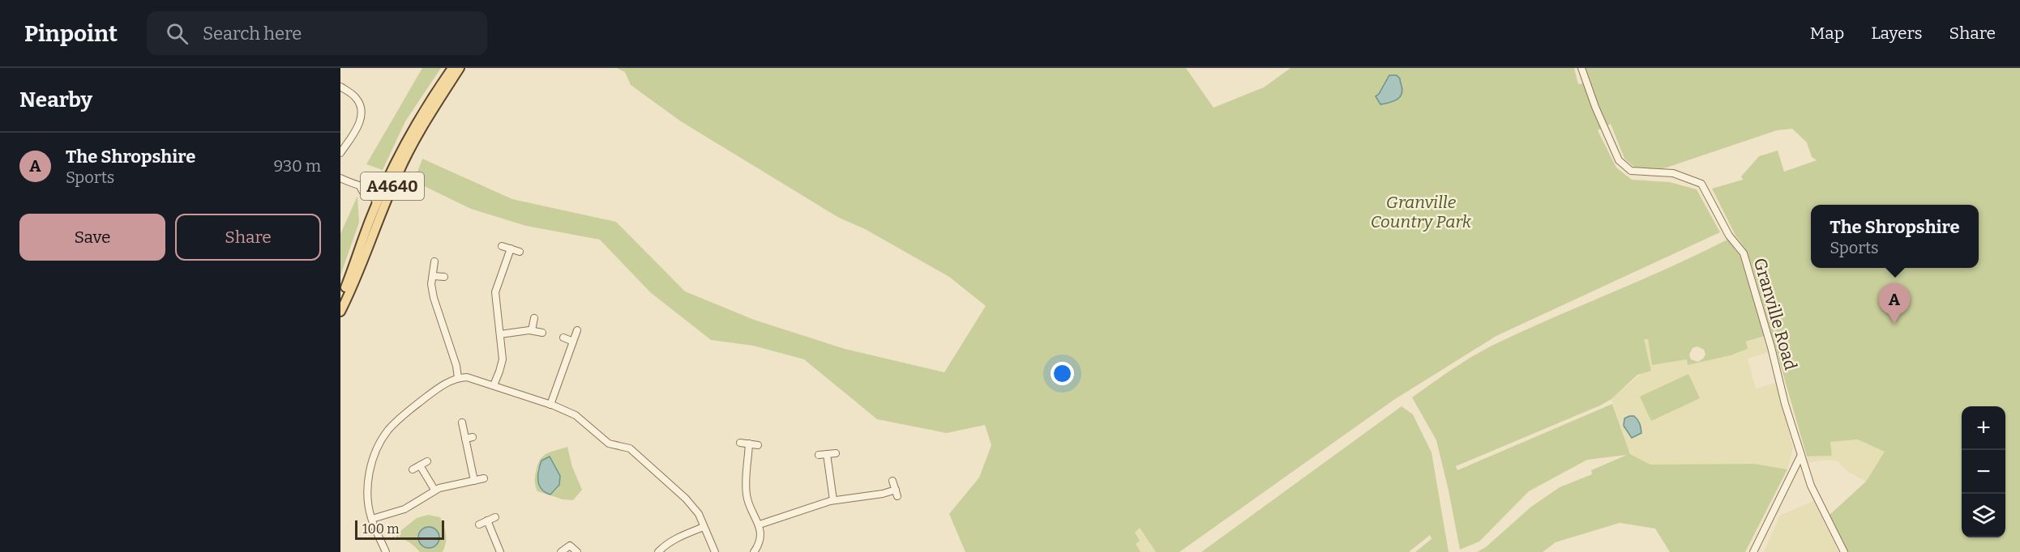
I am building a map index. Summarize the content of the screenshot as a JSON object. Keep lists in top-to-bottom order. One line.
{"streets":{"main road":["A4640"],"street":["Granville Road"]},"parks":["Granville Country Park"],"scale_bar":"100 m","page":{"header":"Pinpoint","search":"Search here","nav":["Map","Layers","Share"],"heading":"Nearby","list":[{"mark":"A","name":"The Shropshire","note":"Sports","value":"930 m"}],"buttons":["Save","Share"],"popup":["The Shropshire","Sports"],"pins":"A","map_buttons":["+","−"],"scale":"100 m"}}
